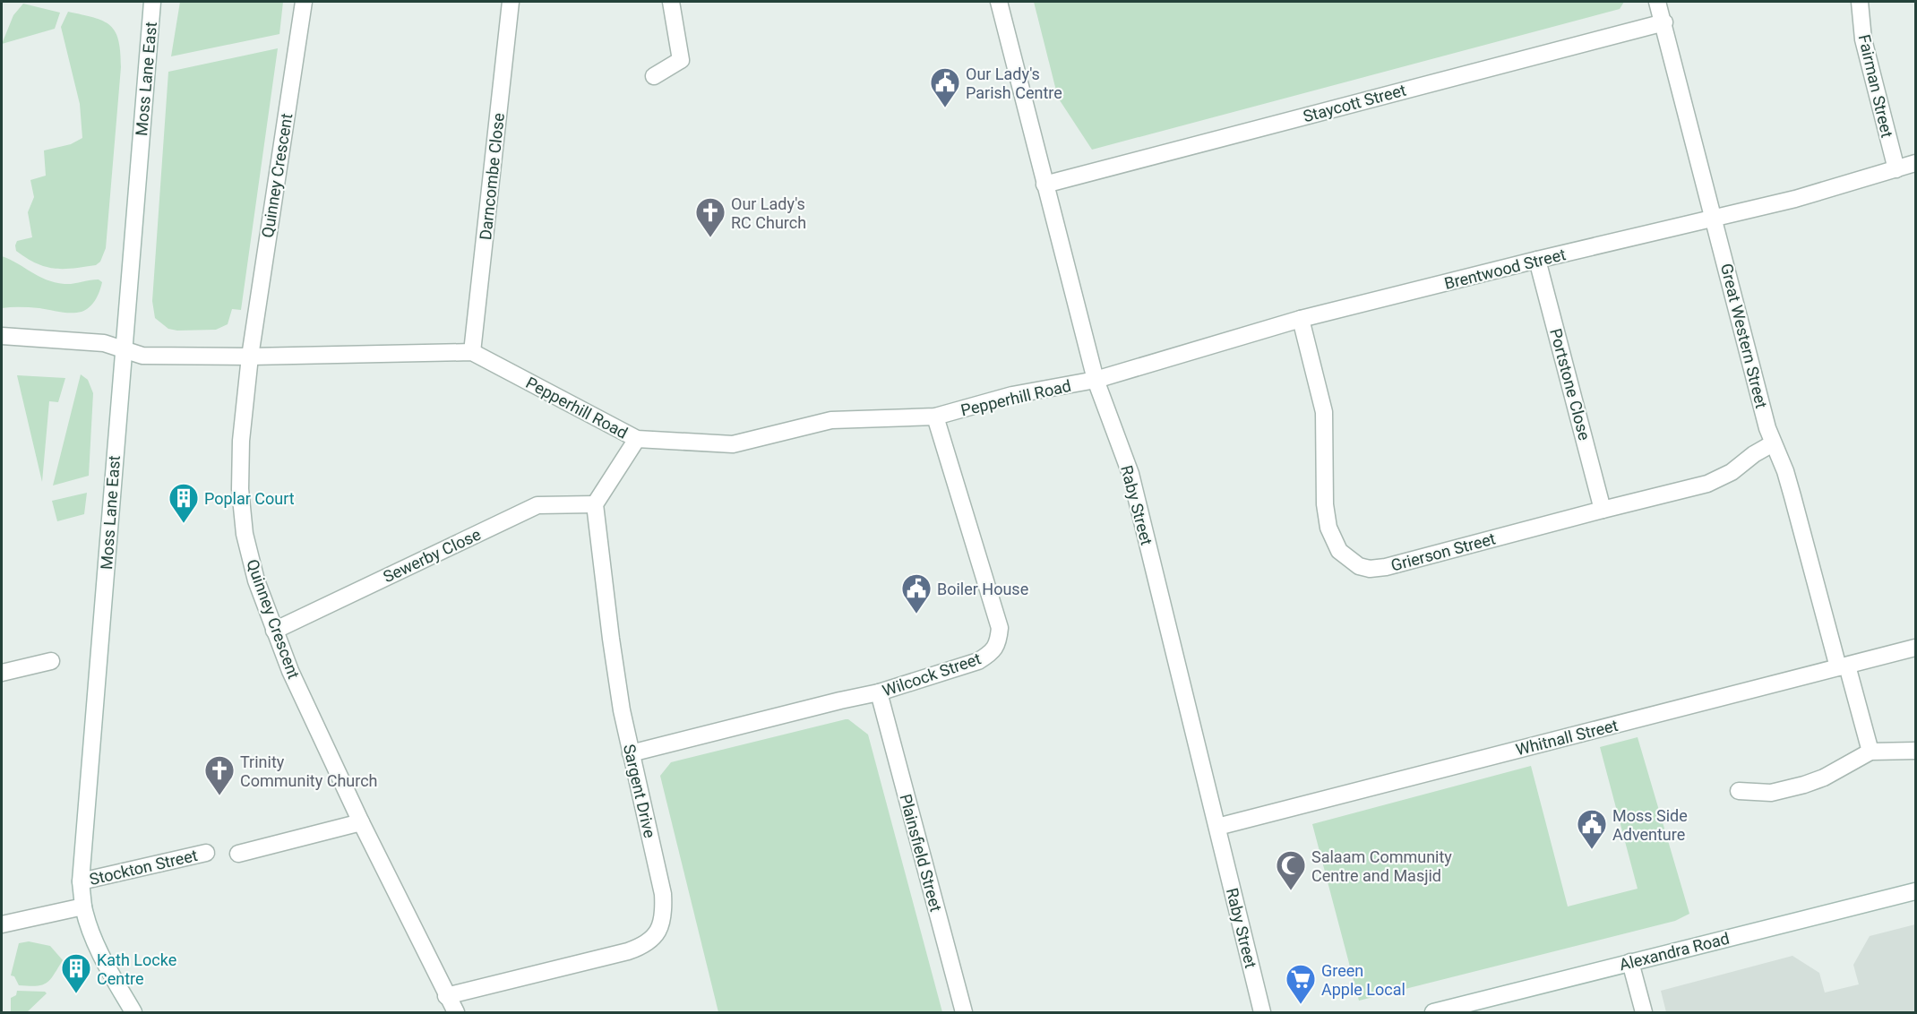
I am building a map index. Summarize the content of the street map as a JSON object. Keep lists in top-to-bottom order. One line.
{"streets":{"street":["Moss Lane East","Fairman Street","Staycott Street","Quinney Crescent","Darncombe Close","Brentwood Street","Great Western Street","Portstone Close","Pepperhill Road","Raby Street","Grierson Street","Sewerby Close","Wilcock Street","Whitnall Street","Sargent Drive","Plainsfield Street","Stockton Street","Alexandra Road"]},"crossings":[["Moss Lane East","Pepperhill Road"],["Moss Lane East","Stockton Street"],["Fairman Street","Brentwood Street"],["Staycott Street","Great Western Street"],["Staycott Street","Raby Street"],["Quinney Crescent","Pepperhill Road"],["Quinney Crescent","Sewerby Close"],["Quinney Crescent","Sargent Drive"],["Darncombe Close","Pepperhill Road"],["Brentwood Street","Great Western Street"],["Brentwood Street","Portstone Close"],["Brentwood Street","Pepperhill Road"],["Brentwood Street","Raby Street"],["Brentwood Street","Grierson Street"],["Great Western Street","Grierson Street"],["Great Western Street","Whitnall Street"],["Portstone Close","Grierson Street"],["Pepperhill Road","Raby Street"],["Pepperhill Road","Wilcock Street"],["Raby Street","Whitnall Street"],["Sewerby Close","Sargent Drive"],["Wilcock Street","Sargent Drive"],["Wilcock Street","Plainsfield Street"]],"places":{"public building":["Our Lady's Parish Centre","Boiler House","Moss Side Adventure"],"church":["Our Lady's RC Church","Trinity Community Church"],"building":["Poplar Court","Kath Locke Centre"],"mosque":["Salaam Community Centre and Masjid"],"supermarket":["Green Apple Local"]}}
